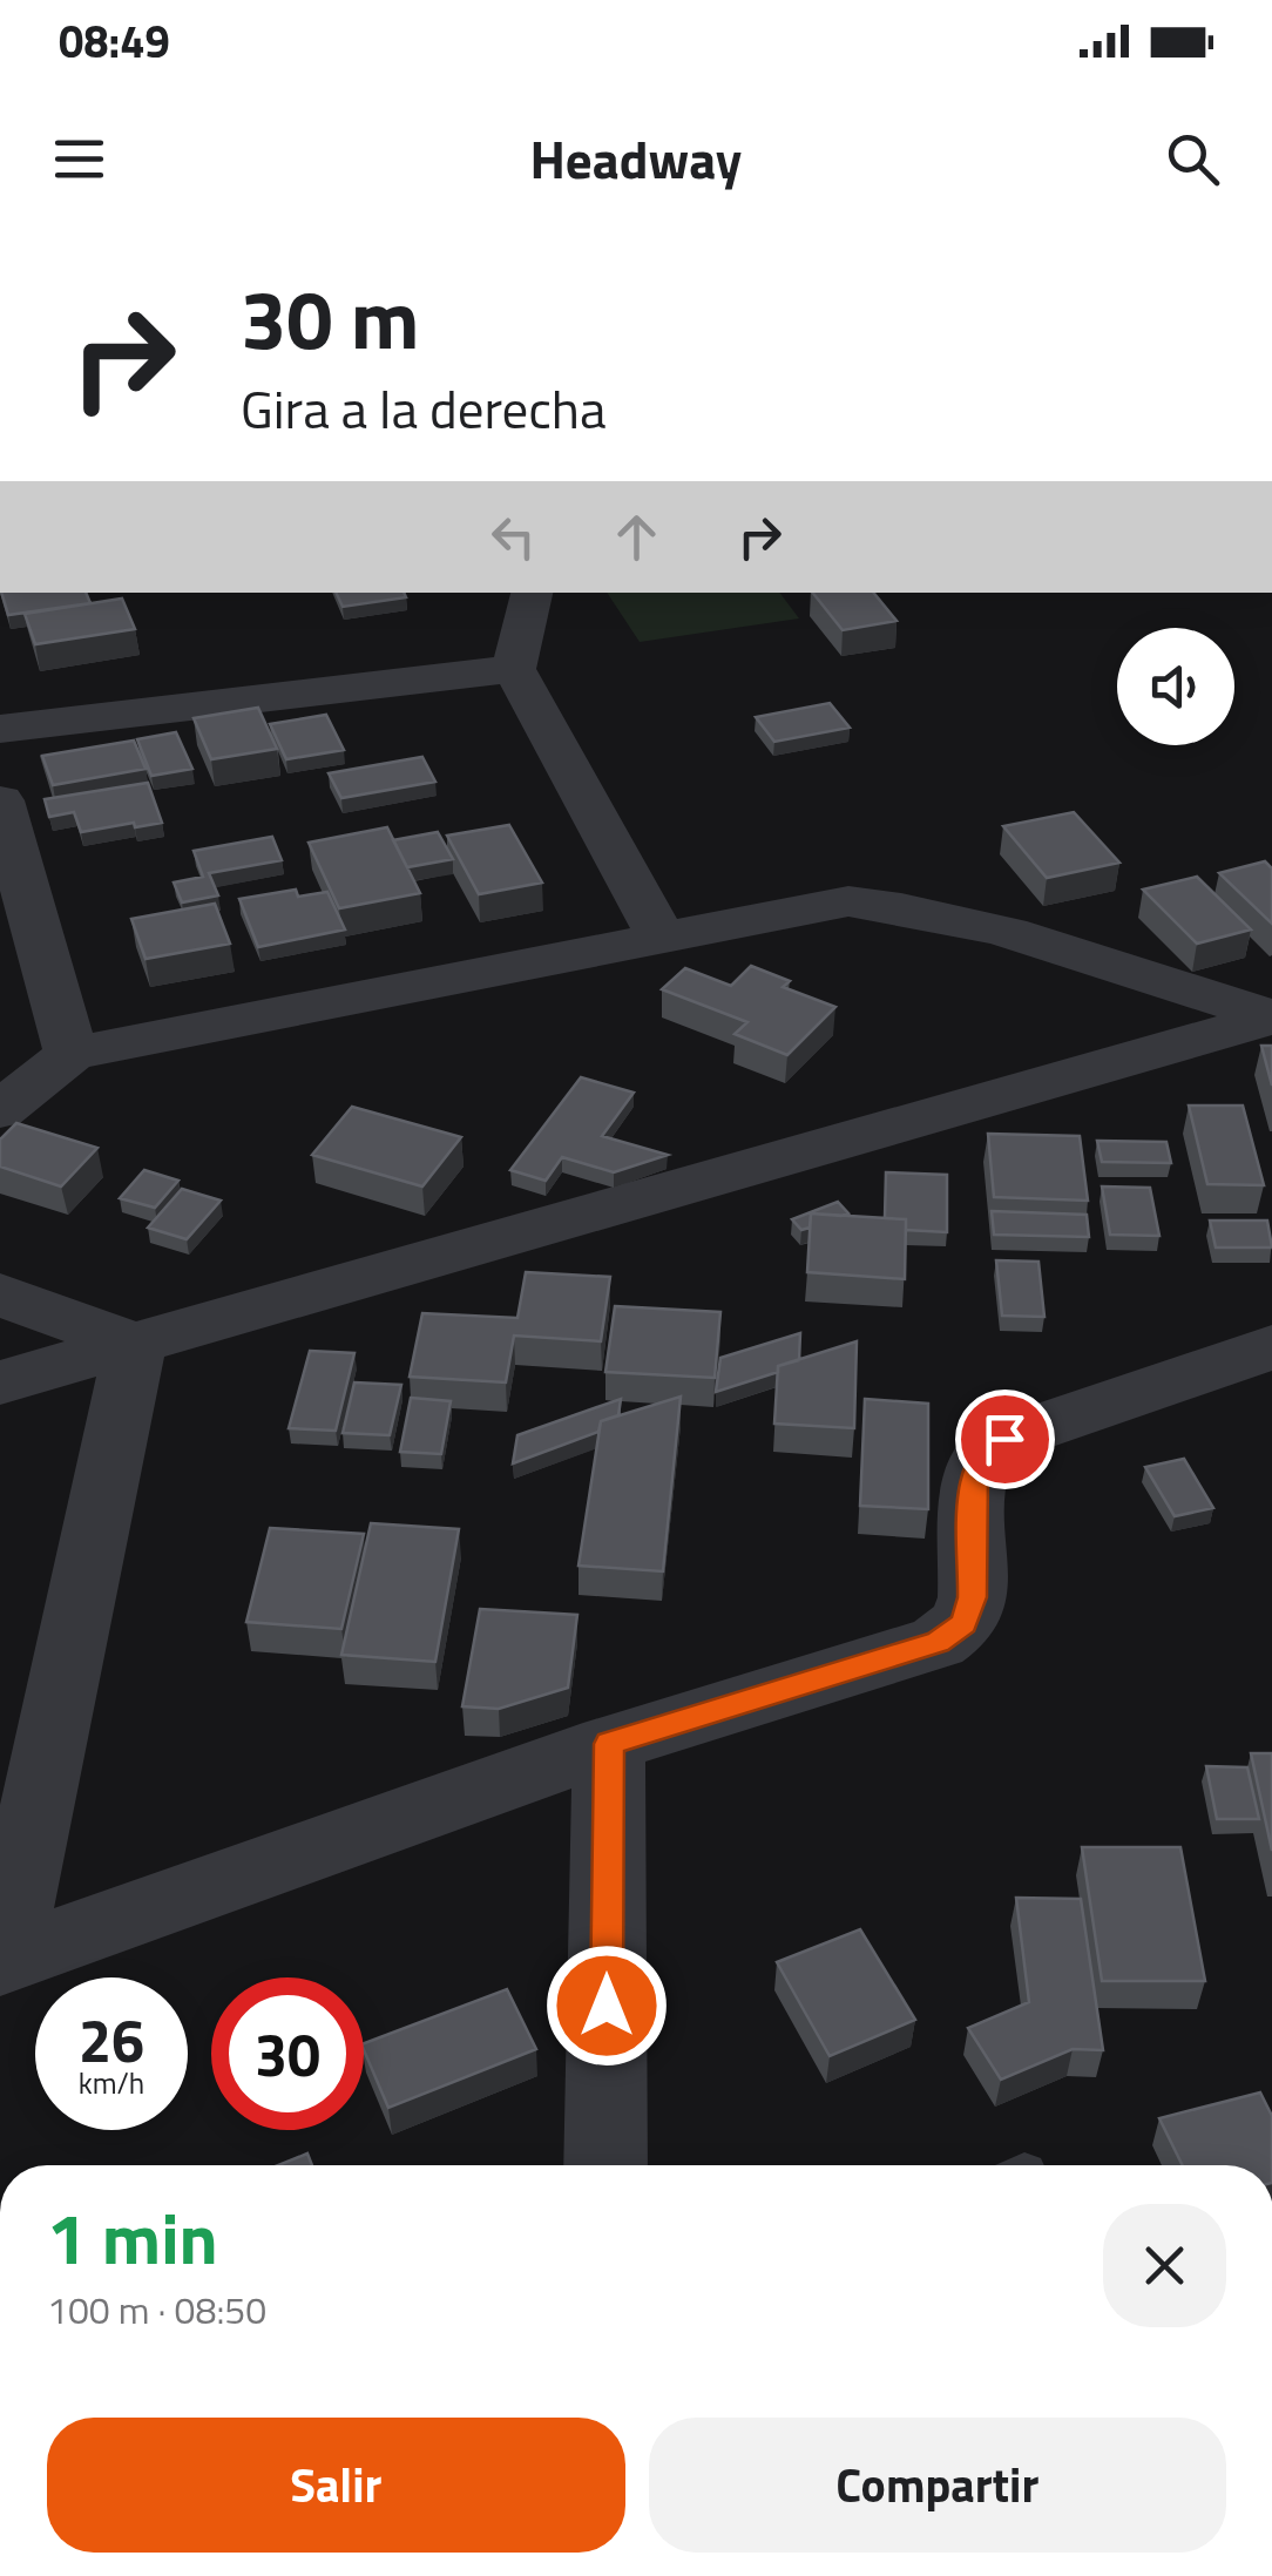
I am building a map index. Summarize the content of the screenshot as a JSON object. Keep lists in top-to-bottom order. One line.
{"page":{"status":"08:49","header":"Headway","turn":["30 m","Gira a la derecha"],"speed":"26 km/h","limit":"30","heading":["1 min","100 m · 08:50"],"buttons":["Salir","Compartir"]}}
